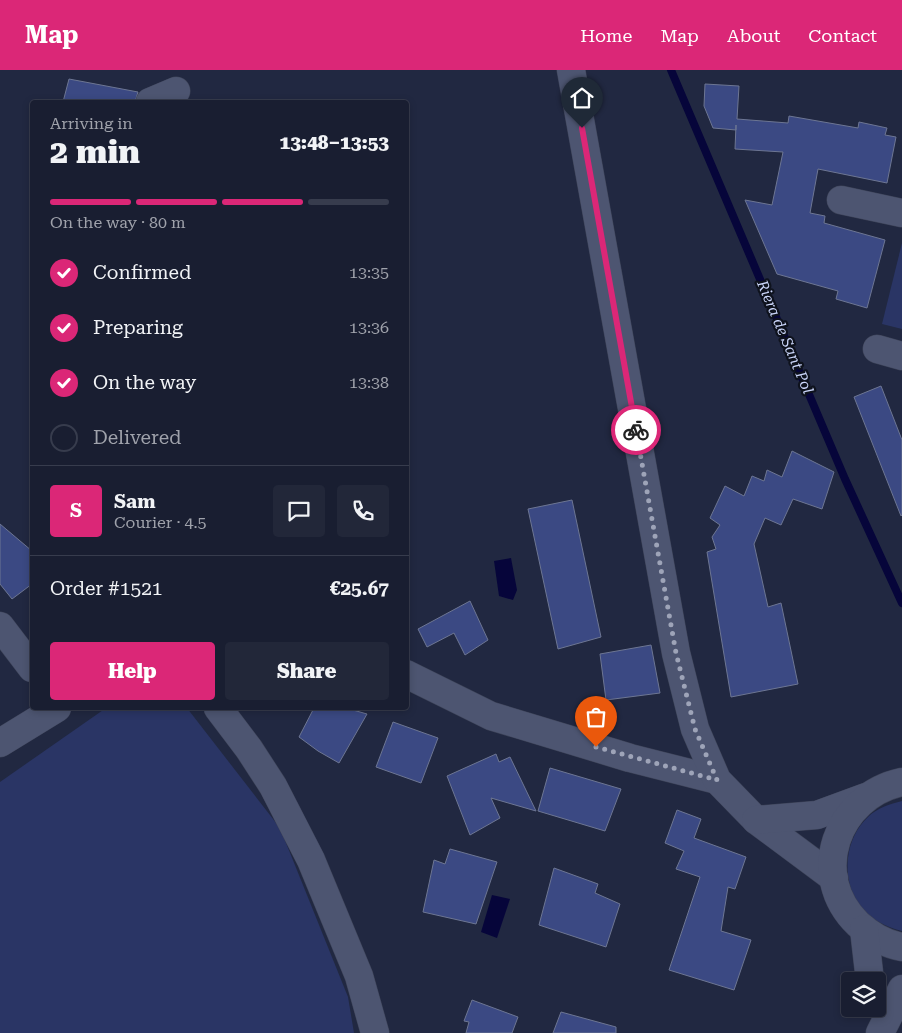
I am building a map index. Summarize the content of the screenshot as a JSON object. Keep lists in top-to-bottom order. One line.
{"water":["Riera de Sant Pol"],"page":{"header":"Map","nav":["Home","Map","About","Contact"],"heading":["2 min","Arriving in","13:48–13:53"],"panel":["Sam","Courier · 4.5","Order #1521","€25.67"],"bar":"On the way · 80 m","list":[["Confirmed","13:35"],["Preparing","13:36"],["On the way","13:38"],"Delivered"],"round":"S","buttons":["Help","Share"]}}
